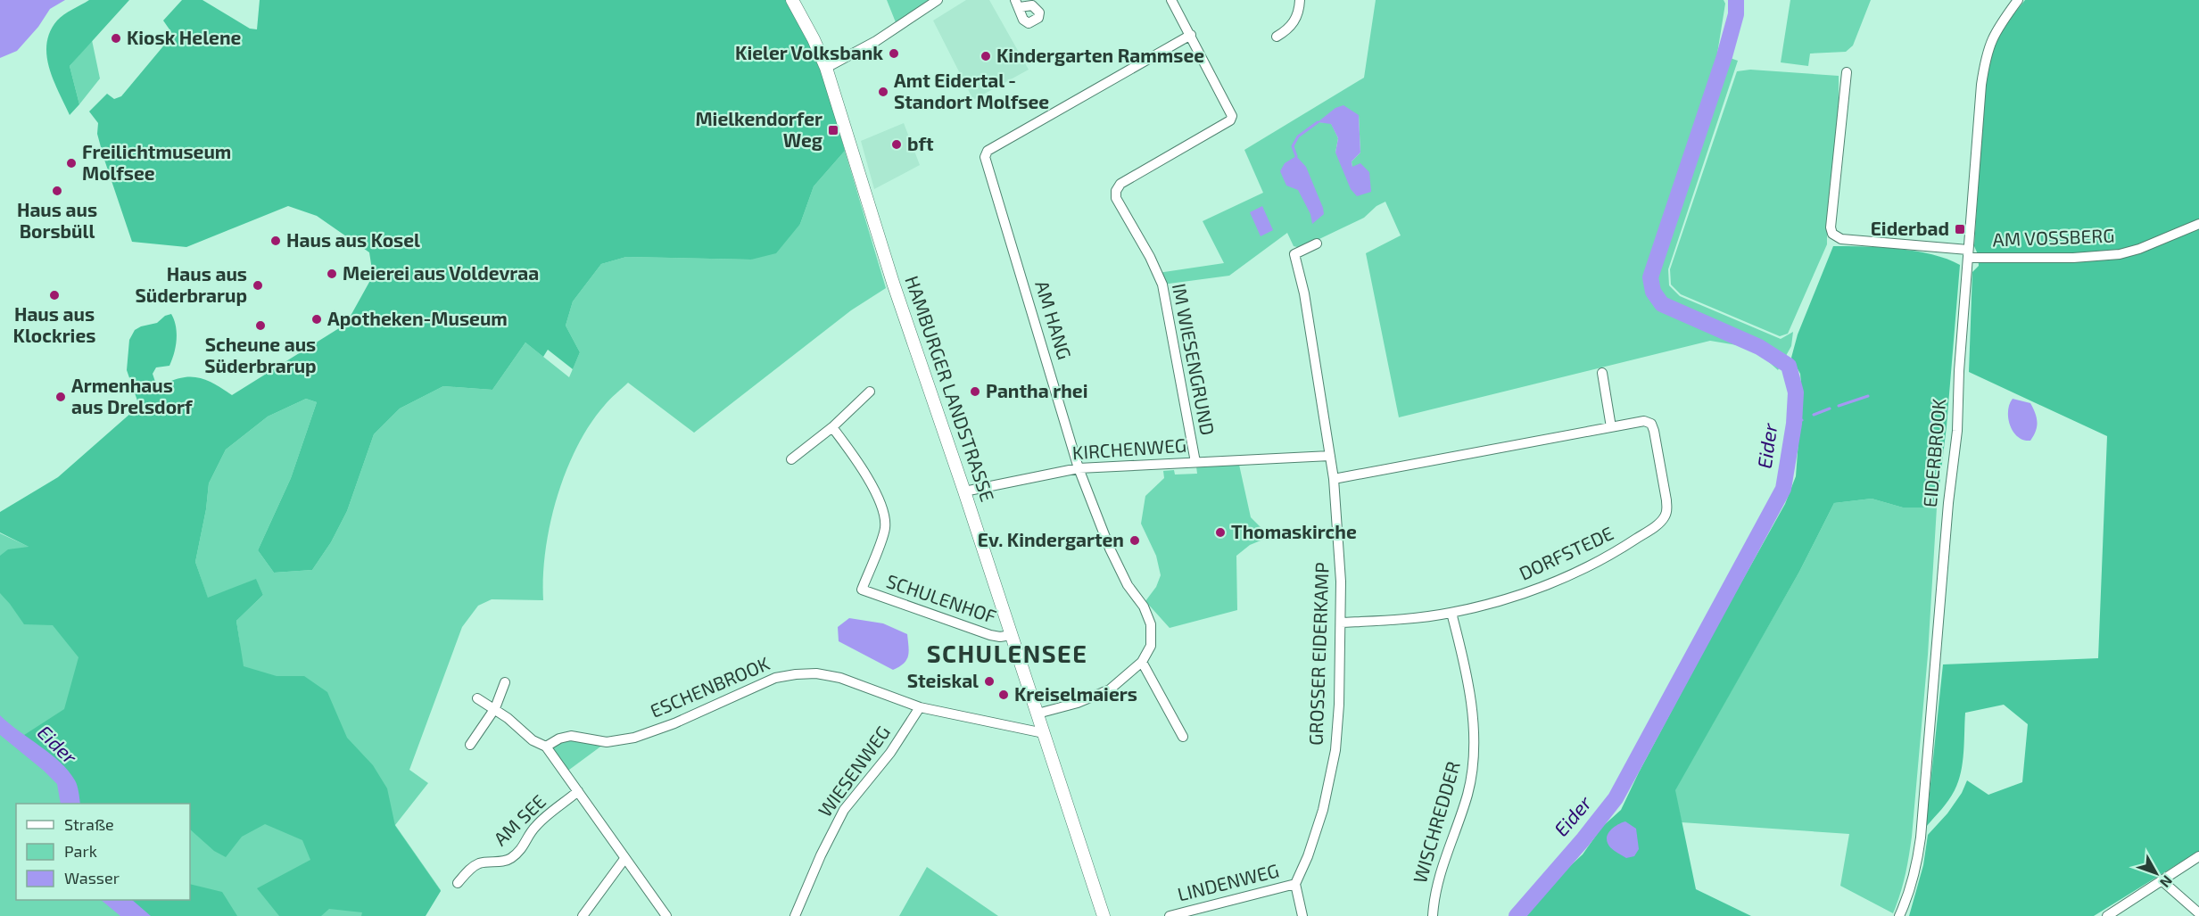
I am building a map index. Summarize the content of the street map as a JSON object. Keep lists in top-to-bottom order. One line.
{"streets":{"main road":["HAMBURGER LANDSTRASSE"],"street":["AM VOSSBERG","AM HANG","IM WIESENGRUND","KIRCHENWEG","EIDERBROOK","DORFSTEDE","SCHULENHOF","GROSSER EIDERKAMP","ESCHENBROOK","WIESENWEG","AM SEE","WISCHREDDER","LINDENWEG"]},"crossings":[["AM VOSSBERG","EIDERBROOK"],["AM HANG","IM WIESENGRUND"],["AM HANG","HAMBURGER LANDSTRASSE"],["AM HANG","KIRCHENWEG"],["IM WIESENGRUND","KIRCHENWEG"],["HAMBURGER LANDSTRASSE","KIRCHENWEG"],["HAMBURGER LANDSTRASSE","SCHULENHOF"],["HAMBURGER LANDSTRASSE","ESCHENBROOK"],["KIRCHENWEG","GROSSER EIDERKAMP"],["DORFSTEDE","GROSSER EIDERKAMP"],["DORFSTEDE","WISCHREDDER"],["GROSSER EIDERKAMP","LINDENWEG"],["ESCHENBROOK","WIESENWEG"]],"districts":["SCHULENSEE"],"water":["Eider"],"places":{"other":["Kiosk Helene","Kieler Volksbank","Kindergarten Rammsee","Amt Eidertal - Standort Molfsee","bft","Freilichtmuseum Molfsee","Haus aus Borsbüll","Haus aus Kosel","Meierei aus Voldevraa","Haus aus Süderbrarup","Haus aus Klockries","Apotheken-Museum","Scheune aus Süderbrarup","Pantha rhei","Armenhaus aus Drelsdorf","Thomaskirche","Ev. Kindergarten","Steiskal","Kreiselmaiers"],"transit":["Mielkendorfer Weg","Eiderbad"]},"legend":["Straße","Park","Wasser"],"north":"bottom right"}
